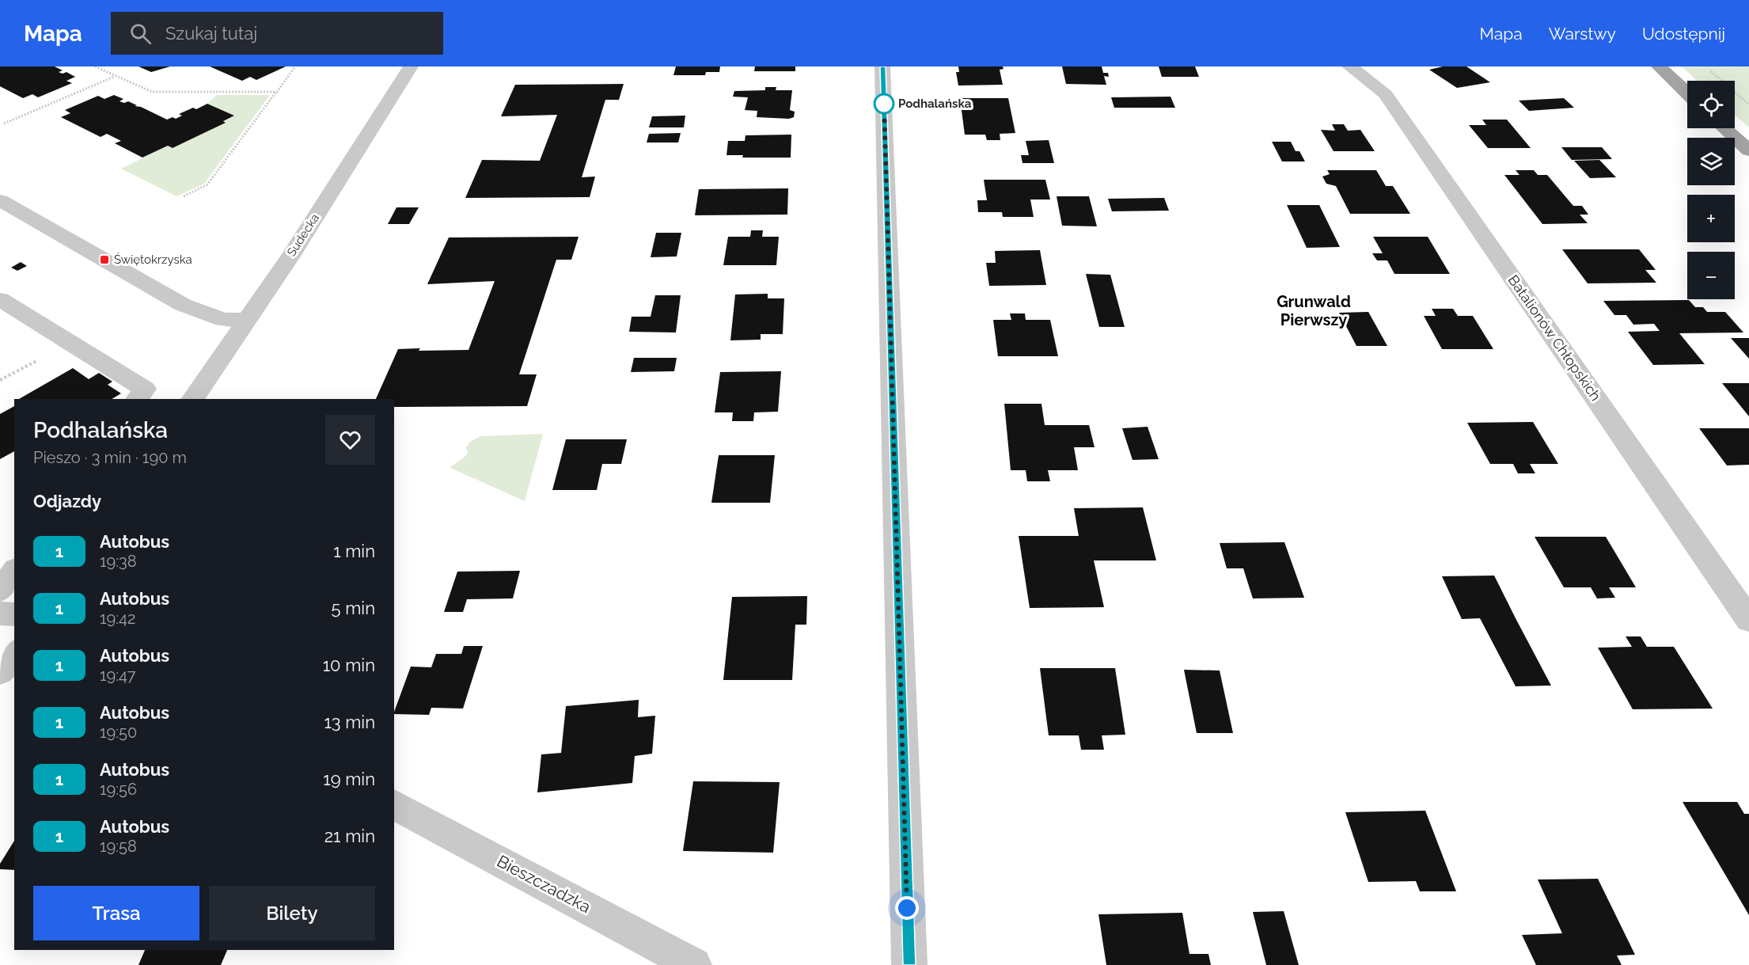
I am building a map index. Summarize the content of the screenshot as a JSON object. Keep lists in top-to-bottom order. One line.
{"streets":{"street":["Sudecka","Batalionów Chłopskich","Bieszczadzka"]},"districts":["Grunwald Pierwszy"],"places":{"other":["Podhalańska"],"transit":["Świętokrzyska"]},"lines":["bus line 1"],"page":{"header":"Mapa","search":"Szukaj tutaj","nav":["Mapa","Warstwy","Udostępnij"],"map_buttons":["+","−"],"heading":[["Podhalańska","Pieszo · 3 min · 190 m"],"Odjazdy"],"list":[{"mark":"1","name":"Autobus","note":"19:38","value":"1 min"},{"mark":"1","name":"Autobus","note":"19:42","value":"5 min"},{"mark":"1","name":"Autobus","note":"19:47","value":"10 min"},{"mark":"1","name":"Autobus","note":"19:50","value":"13 min"},{"mark":"1","name":"Autobus","note":"19:56","value":"19 min"},{"mark":"1","name":"Autobus","note":"19:58","value":"21 min"}],"buttons":["Trasa","Bilety"]}}
